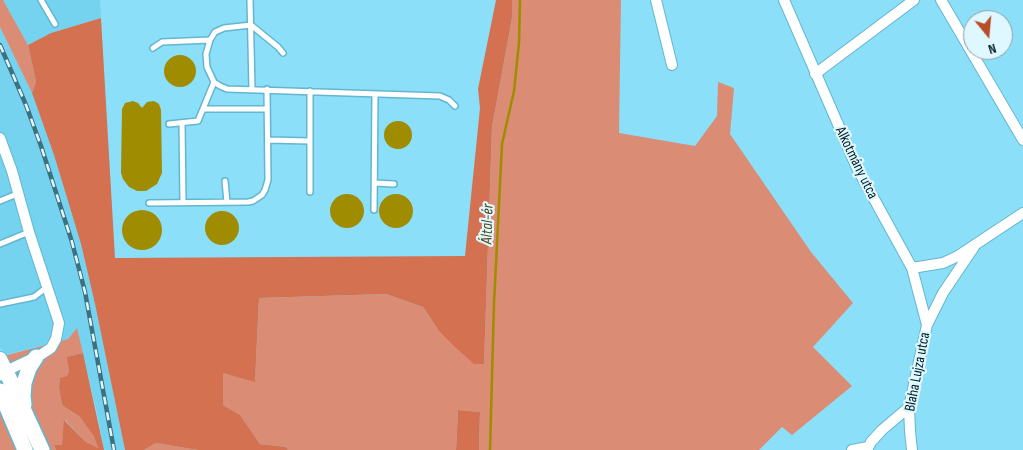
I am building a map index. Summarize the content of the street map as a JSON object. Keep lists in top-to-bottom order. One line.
{"streets":{"street":["Alkotmány utca","Blaha Lujza utca"]},"crossings":[["Alkotmány utca","Blaha Lujza utca"]],"water":["Által-ér"],"north":"bottom"}
